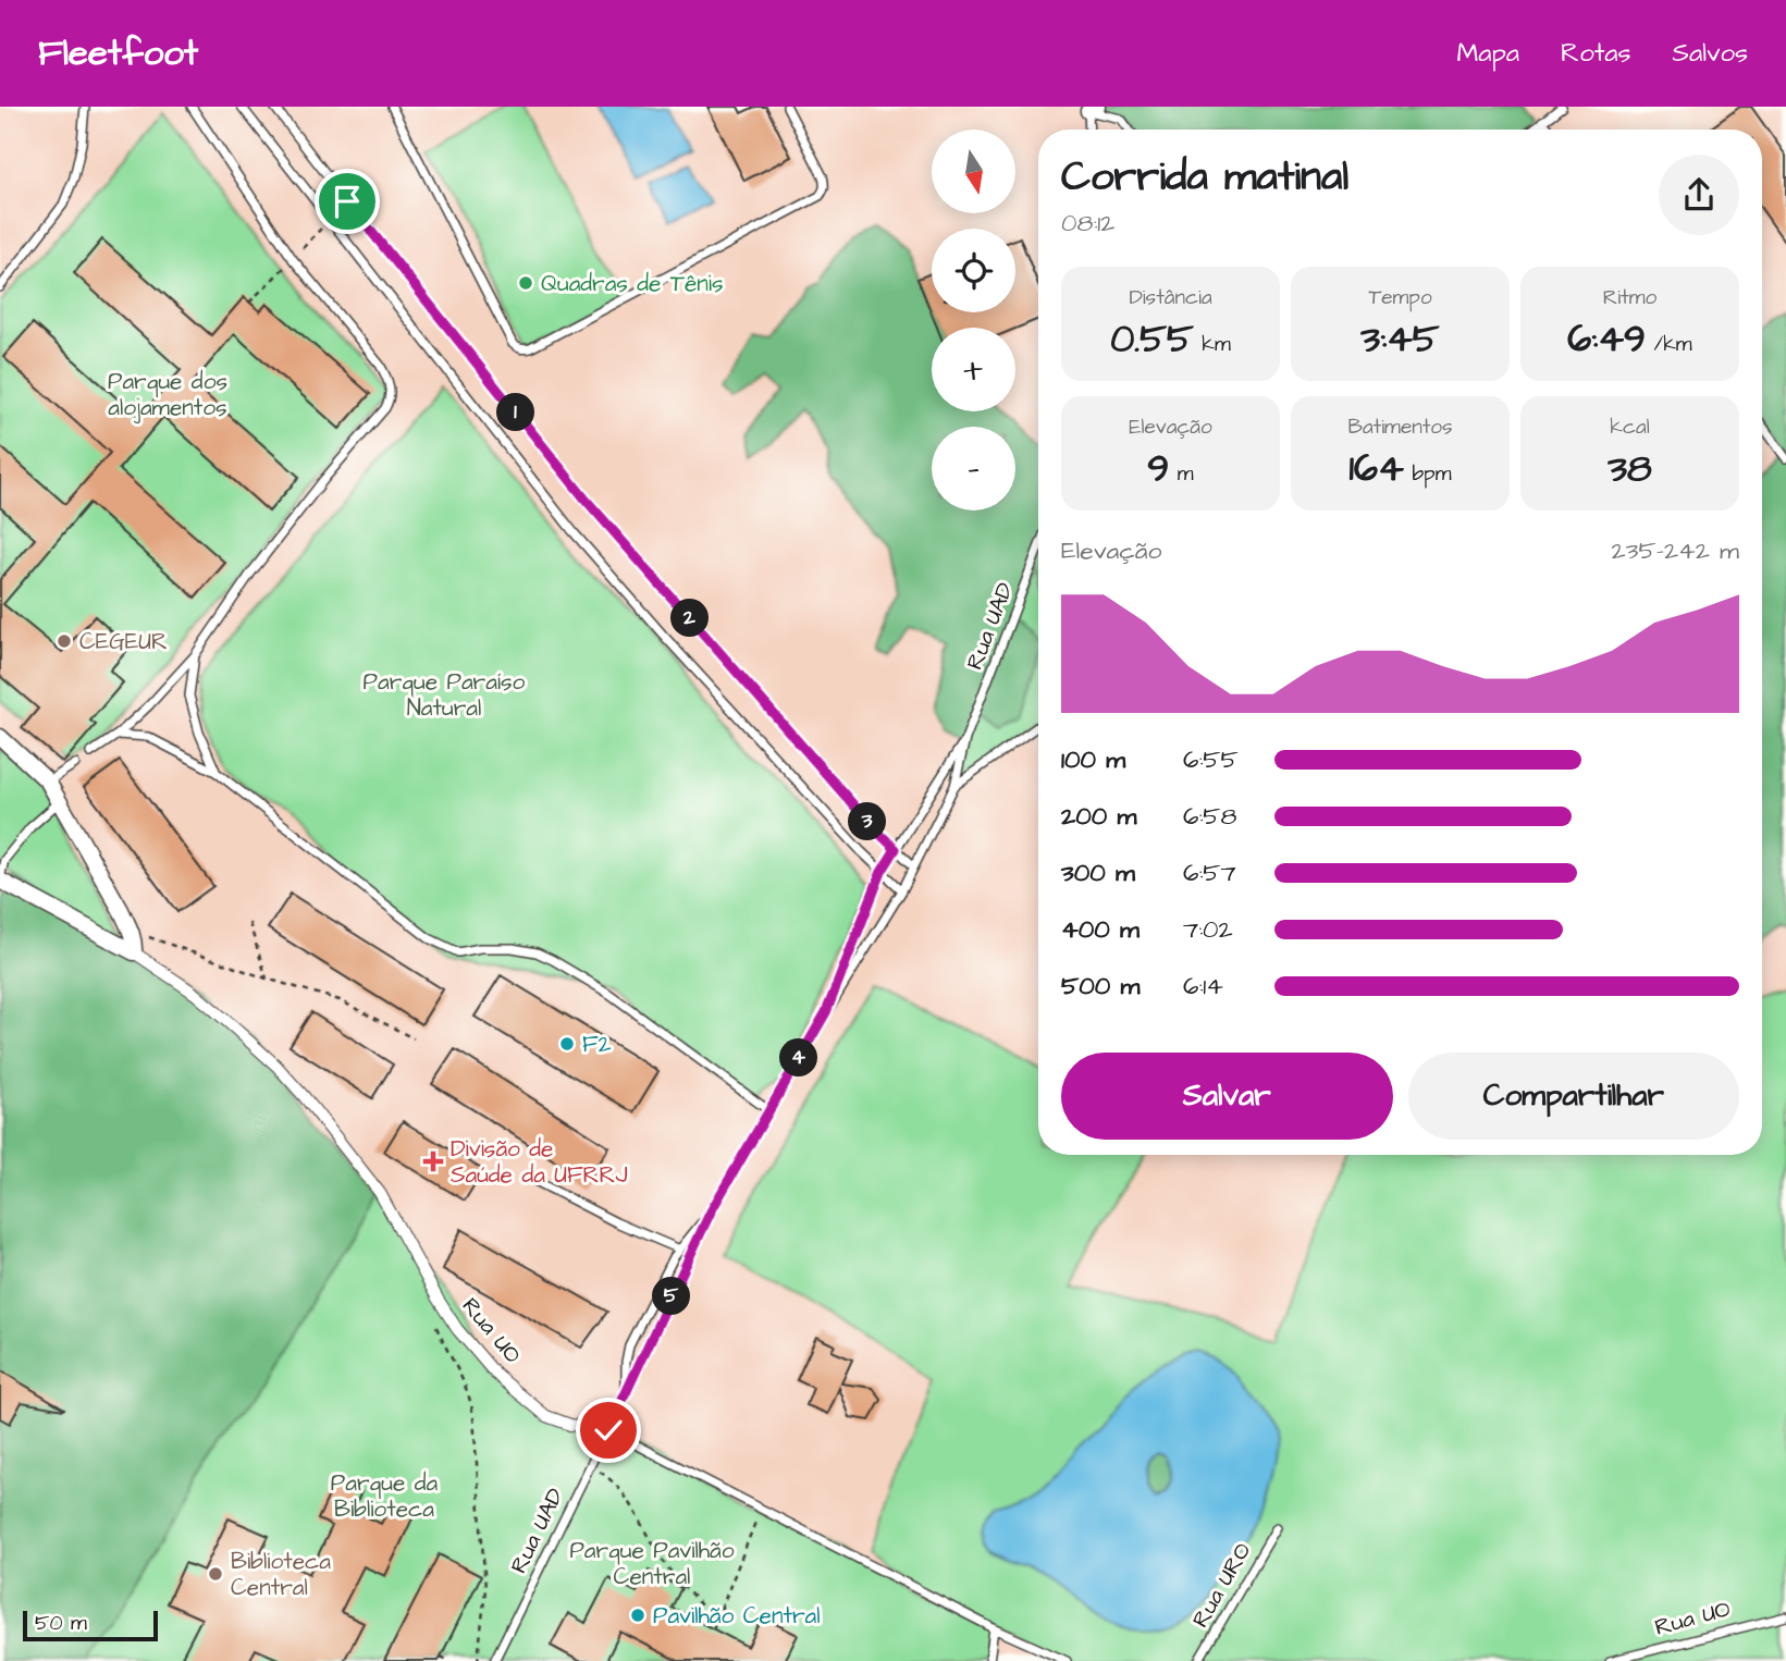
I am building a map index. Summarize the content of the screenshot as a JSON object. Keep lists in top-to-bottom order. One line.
{"streets":{"street":["Rua UO"],"lane":["Rua UAD","Rua URO"]},"crossings":[["Rua UAD","Rua UO"]],"parks":["Parque dos alojamentos","Parque Paraíso Natural","Parque da Biblioteca","Parque Pavilhão Central"],"places":{"other":["Quadras de Tênis","CEGEUR","F2","Biblioteca Central","Pavilhão Central"],"health":["Divisão de Saúde da UFRRJ"]},"scale_bar":"50 m","north":"bottom","page":{"header":"Fleetfoot","nav":["Mapa","Rotas","Salvos"],"map_buttons":["+","−"],"heading":["Corrida matinal","08:12"],"stats":[["Distância","0.55 km"],["Tempo","3:45"],["Ritmo","6:49 /km"],["Elevação","9 m"],["Batimentos","164 bpm"],["kcal","38"]],"pins":["1","2","3","4","5"],"chart":["Elevação","235–242 m"],"list":[{"name":"100 m","note":"6:55"},{"name":"200 m","note":"6:58"},{"name":"300 m","note":"6:57"},{"name":"400 m","note":"7:02"},{"name":"500 m","note":"6:14"}],"buttons":["Salvar","Compartilhar"],"scale":"50 m"}}
